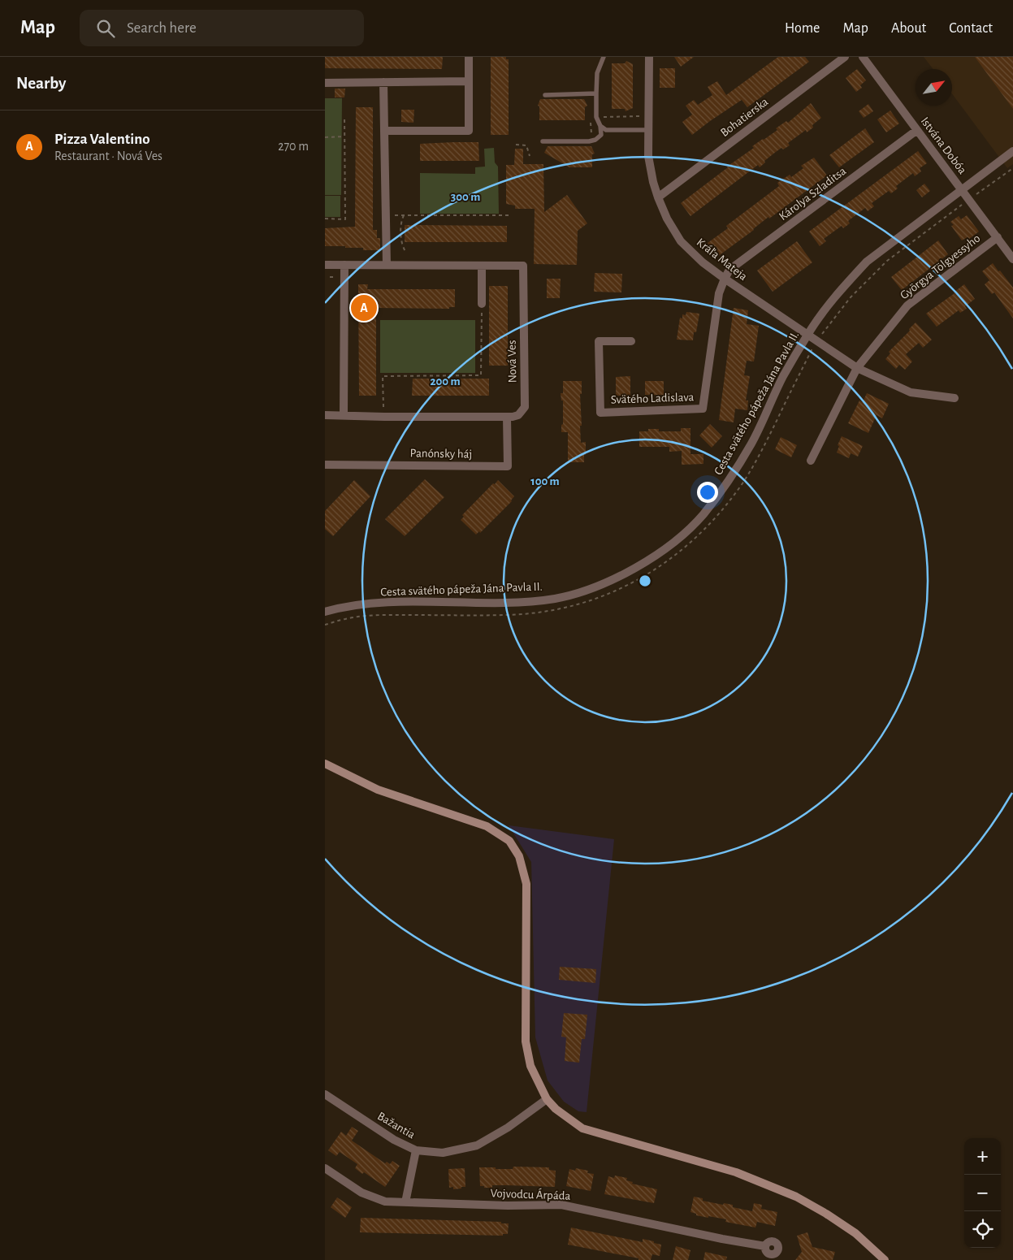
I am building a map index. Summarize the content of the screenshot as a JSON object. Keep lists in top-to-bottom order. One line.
{"streets":{"street":["Bohatierska","Istvána Dobóa","Károlya Szladitsa","Kráľa Mateja","Györgya Tölgyessyho","Nová Ves","Svätého Ladislava","Cesta svätého pápeža Jána Pavla II.","Panónsky háj","Bažantia","Vojvodcu Árpáda"]},"crossings":[["Bohatierska","Kráľa Mateja"],["Istvána Dobóa","Károlya Szladitsa"],["Istvána Dobóa","Györgya Tölgyessyho"],["Istvána Dobóa","Cesta svätého pápeža Jána Pavla II."],["Károlya Szladitsa","Kráľa Mateja"],["Károlya Szladitsa","Svätého Ladislava"],["Kráľa Mateja","Györgya Tölgyessyho"],["Kráľa Mateja","Svätého Ladislava"],["Kráľa Mateja","Cesta svätého pápeža Jána Pavla II."],["Nová Ves","Panónsky háj"]],"north":"top right","page":{"header":"Map","search":"Search here","nav":["Home","Map","About","Contact"],"heading":"Nearby","list":[{"mark":"A","name":"Pizza Valentino","note":"Restaurant · Nová Ves","value":"270 m"}],"pins":"A","map_buttons":["+","−"]},"rings":["300 m","200 m","100 m"]}
